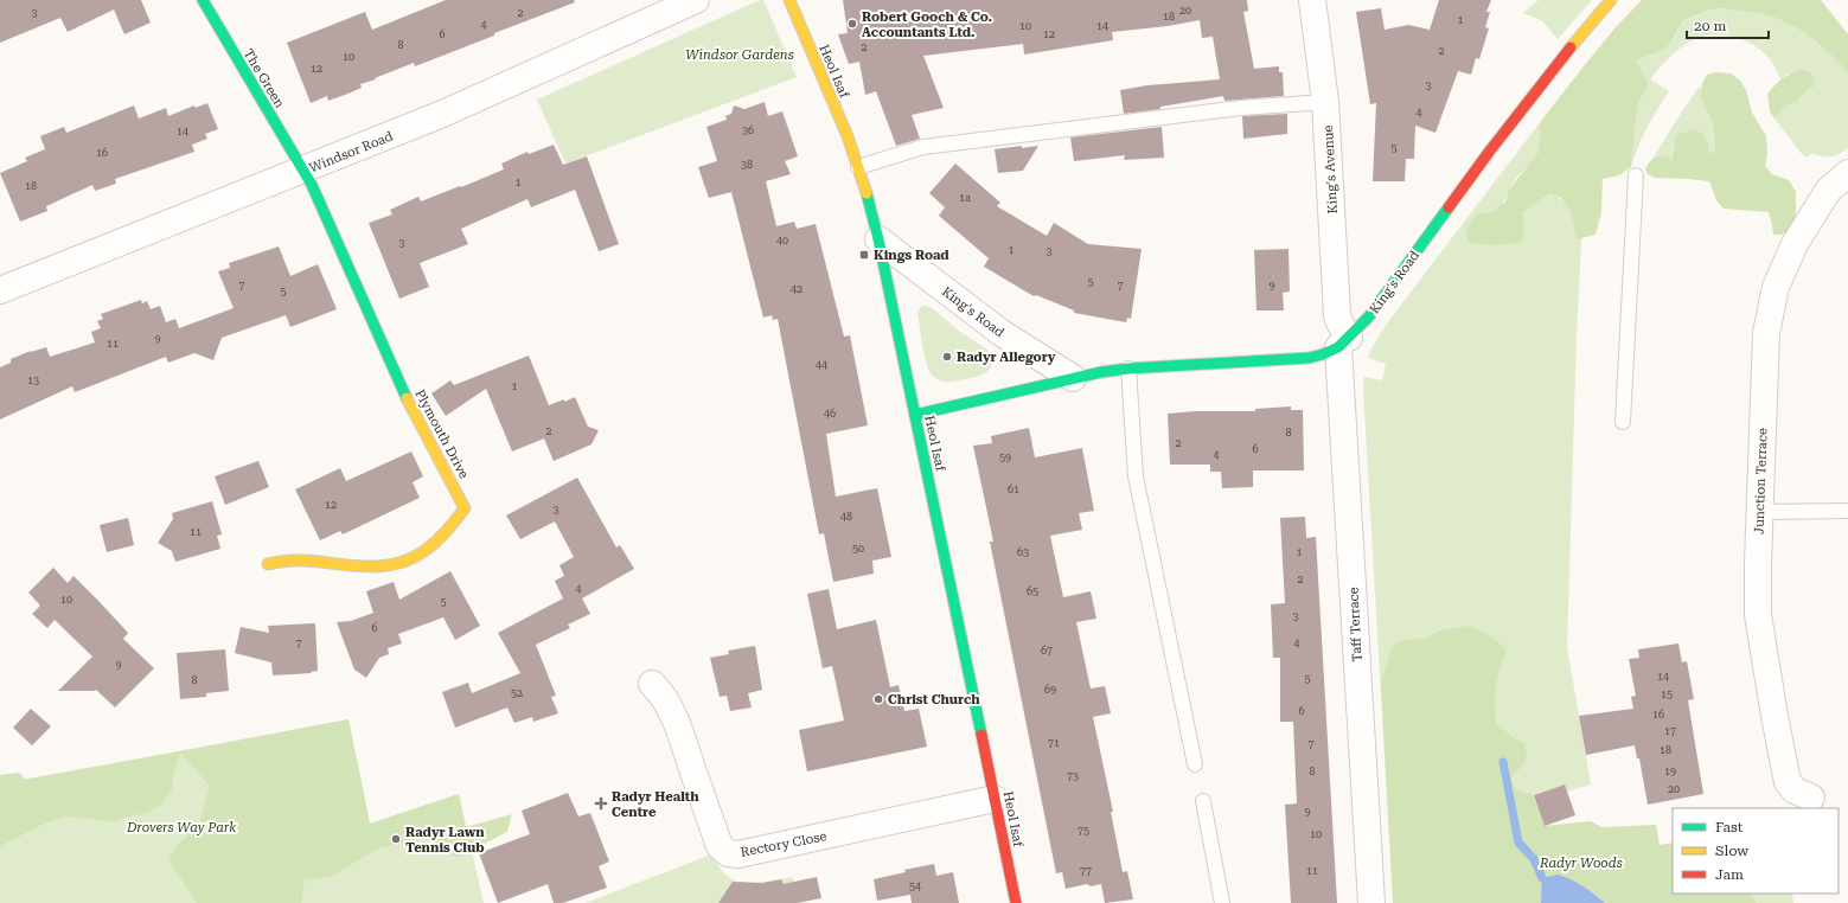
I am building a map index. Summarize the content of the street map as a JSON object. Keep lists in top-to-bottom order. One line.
{"streets":{"street":["Heol Isaf","The Green","Windsor Road","King's Avenue","King's Road","Plymouth Drive","Junction Terrace","Taff Terrace","Rectory Close"]},"crossings":[["Heol Isaf","King's Road"],["Heol Isaf","Rectory Close"],["The Green","Windsor Road"],["The Green","Plymouth Drive"],["Windsor Road","Plymouth Drive"],["King's Avenue","King's Road"],["King's Avenue","Taff Terrace"],["King's Road","Taff Terrace"]],"parks":["Windsor Gardens","Drovers Way Park","Radyr Woods"],"places":{"other":["Robert Gooch & Co. Accountants Ltd.","Radyr Allegory","Christ Church","Radyr Lawn Tennis Club"],"transit":["Kings Road"],"health":["Radyr Health Centre"]},"house_numbers":["20","3","2","18","1","4","10","14","6","12","8","2","2","10","12","3","4","36","14","5","16","38","1","18","1a","40","3","1","3","5","7","7","9","42","5","9","11","44","13","1","46","2","8","2","6","4","59","61","12","3","48","11","50","63","1","2","4","65","10","5","3","6","7","4","67","9","14","5","8","69","52","15","6","16","17","71","7","18","8","19","73","20","9","75","10","77","11","54"],"legend":["Fast","Slow","Jam"],"scale_bar":"20 m"}
